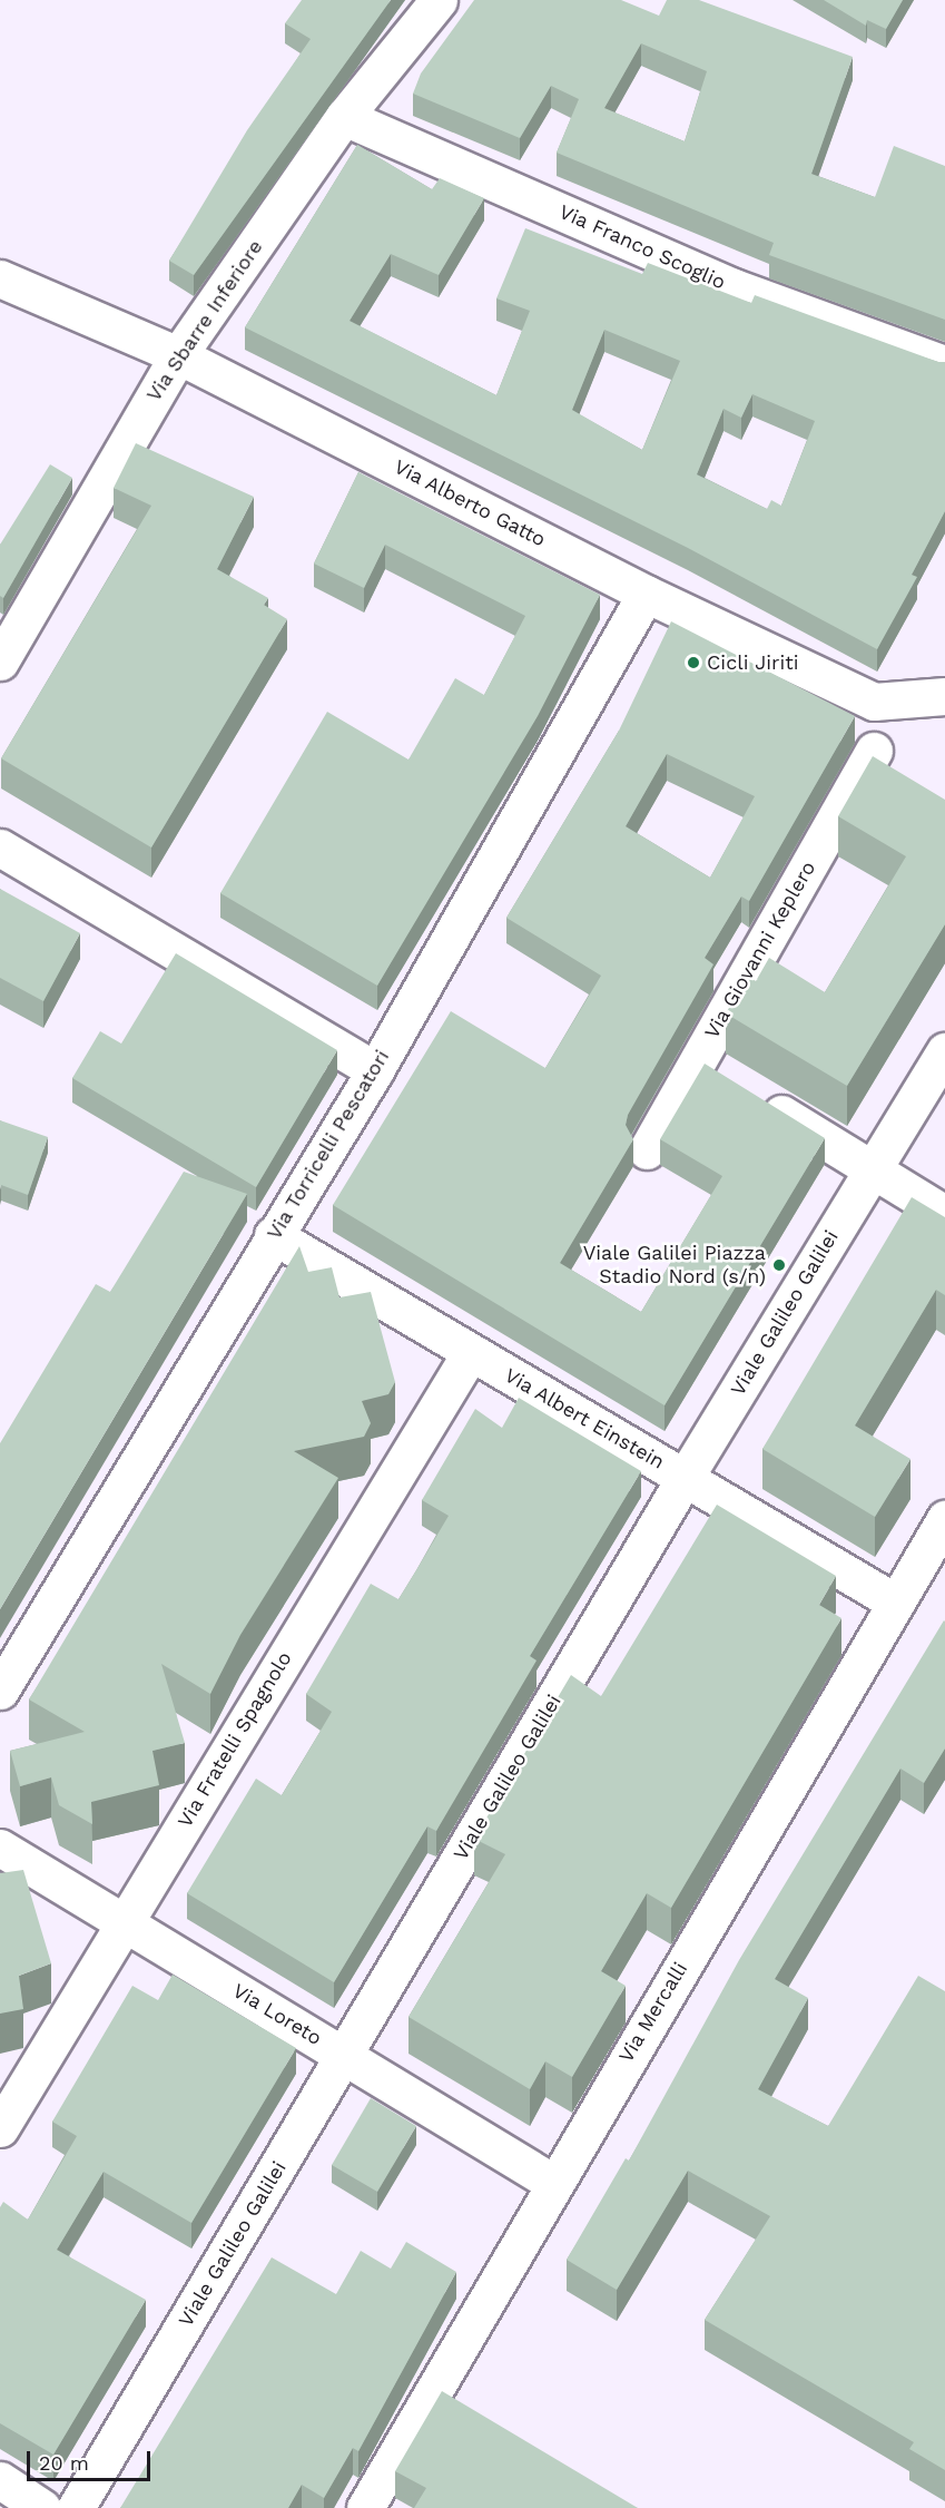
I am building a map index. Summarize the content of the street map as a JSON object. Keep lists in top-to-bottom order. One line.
{"streets":{"street":["Via Franco Scoglio","Via Sbarre Inferiore","Via Alberto Gatto","Via Giovanni Keplero","Via Torricelli Pescatori","Viale Galileo Galilei","Via Albert Einstein","Via Fratelli Spagnolo","Via Mercalli","Via Loreto"]},"crossings":[["Via Franco Scoglio","Via Sbarre Inferiore"],["Via Sbarre Inferiore","Via Alberto Gatto"],["Via Alberto Gatto","Via Torricelli Pescatori"],["Via Torricelli Pescatori","Via Albert Einstein"],["Viale Galileo Galilei","Via Albert Einstein"],["Viale Galileo Galilei","Via Loreto"],["Via Albert Einstein","Via Fratelli Spagnolo"],["Via Albert Einstein","Via Mercalli"],["Via Fratelli Spagnolo","Via Loreto"],["Via Mercalli","Via Loreto"]],"places":["Cicli Jiriti","Viale Galilei Piazza Stadio Nord (s/n)"],"scale_bar":"20 m"}
